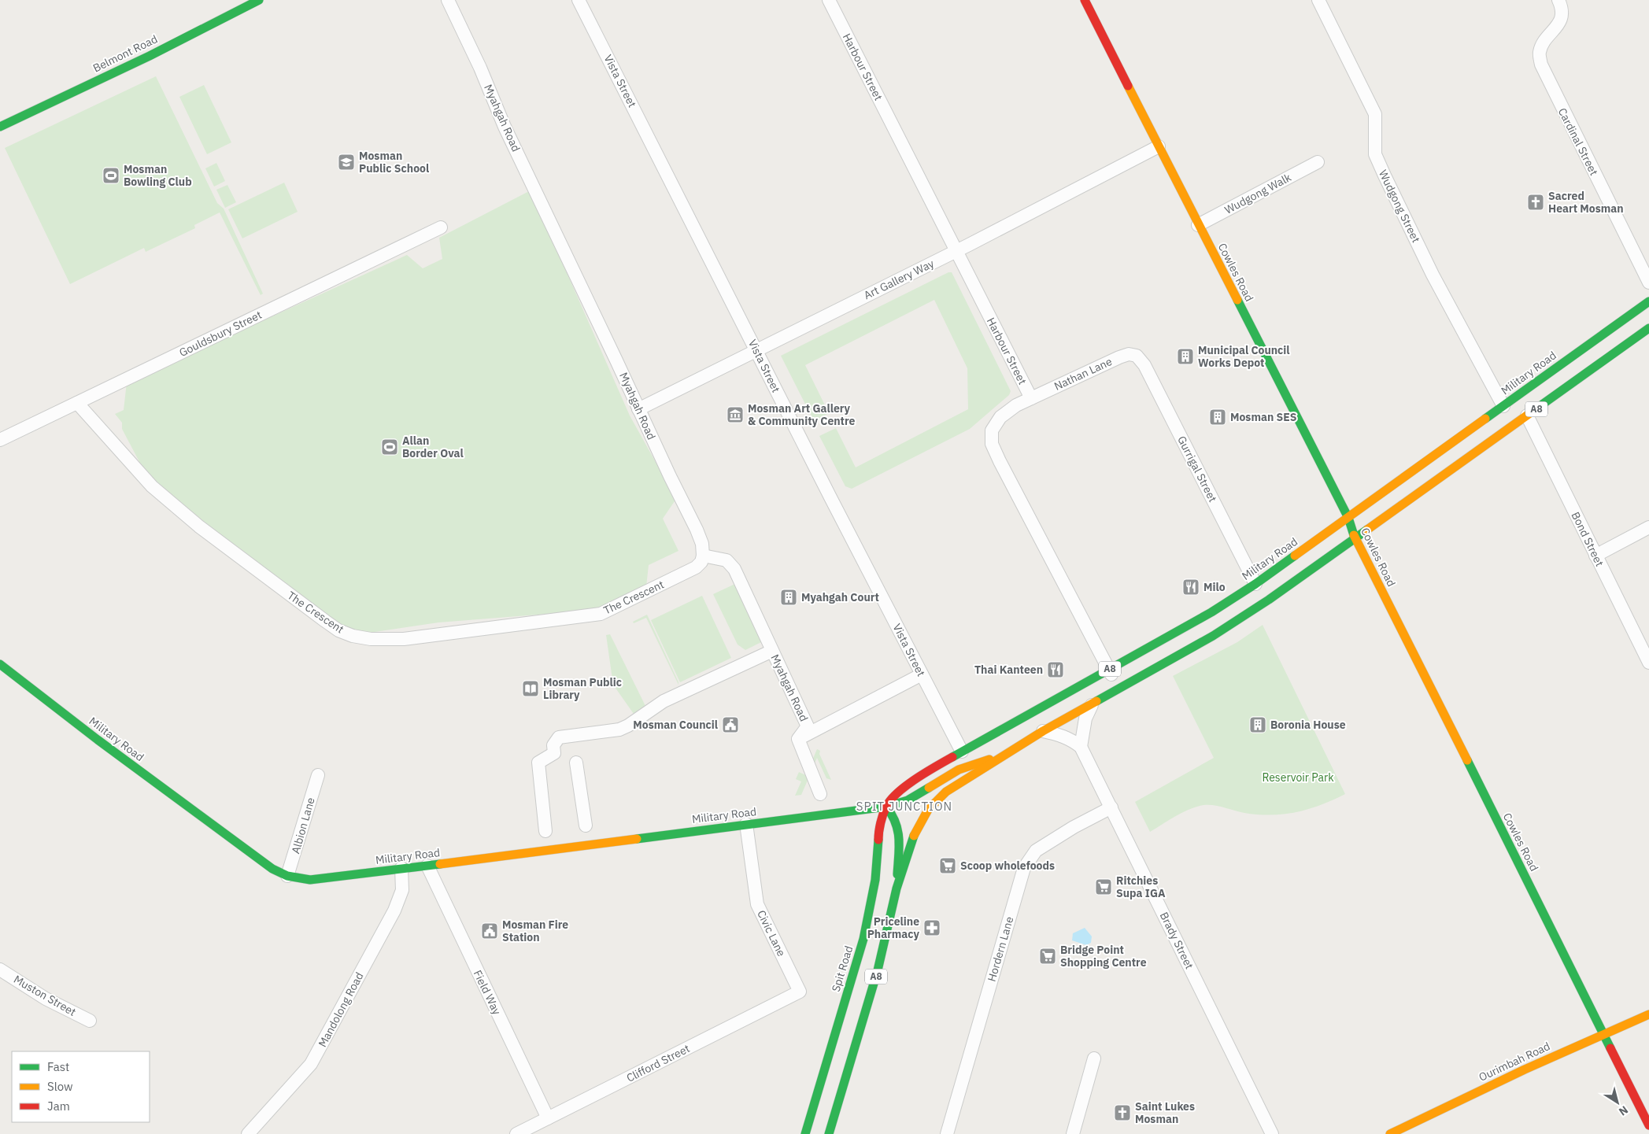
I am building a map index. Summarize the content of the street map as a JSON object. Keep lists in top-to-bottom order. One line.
{"streets":{"main road":["Belmont Road","Cowles Road","Military Road","A8","Spit Road","Ourimbah Road"],"street":["Harbour Street","Vista Street","Myahgah Road","Cardinal Street","Wudgong Walk","Wudgong Street","Art Gallery Way","Gouldsbury Street","Nathan Lane","Gurrigal Street","Bond Street","The Crescent","Albion Lane","Civic Lane","Brady Street","Hordern Lane","Field Way","Muston Street","Mandolong Road","Clifford Street"]},"crossings":[["Harbour Street","Art Gallery Way"],["Harbour Street","Military Road"],["Harbour Street","Nathan Lane"],["Vista Street","Art Gallery Way"],["Vista Street","Military Road"],["Myahgah Road","Art Gallery Way"],["Myahgah Road","The Crescent"],["Wudgong Walk","Cowles Road"],["Wudgong Street","Military Road"],["Cowles Road","Art Gallery Way"],["Cowles Road","Military Road"],["Cowles Road","Ourimbah Road"],["Gouldsbury Street","The Crescent"],["Military Road","A8"],["Military Road","Gurrigal Street"],["Military Road","Bond Street"],["Military Road","Albion Lane"],["Military Road","Civic Lane"],["Military Road","Spit Road"],["Military Road","Field Way"],["Military Road","Mandolong Road"],["Nathan Lane","Gurrigal Street"],["Civic Lane","Clifford Street"],["Brady Street","Hordern Lane"],["Field Way","Clifford Street"]],"districts":["SPIT JUNCTION"],"parks":["Reservoir Park"],"places":{"school or university":["Mosman Public School"],"sports":["Mosman Bowling Club","Allan Border Oval"],"church":["Sacred Heart Mosman","Saint Lukes Mosman"],"building":["Municipal Council Works Depot","Mosman SES","Myahgah Court","Boronia House"],"museum":["Mosman Art Gallery & Community Centre"],"restaurant":["Milo","Thai Kanteen"],"library":["Mosman Public Library"],"public building":["Mosman Council","Mosman Fire Station"],"supermarket":["Scoop wholefoods","Ritchies Supa IGA","Bridge Point Shopping Centre"],"pharmacy":["Priceline Pharmacy"]},"legend":["Fast","Slow","Jam"],"north":"bottom right"}
